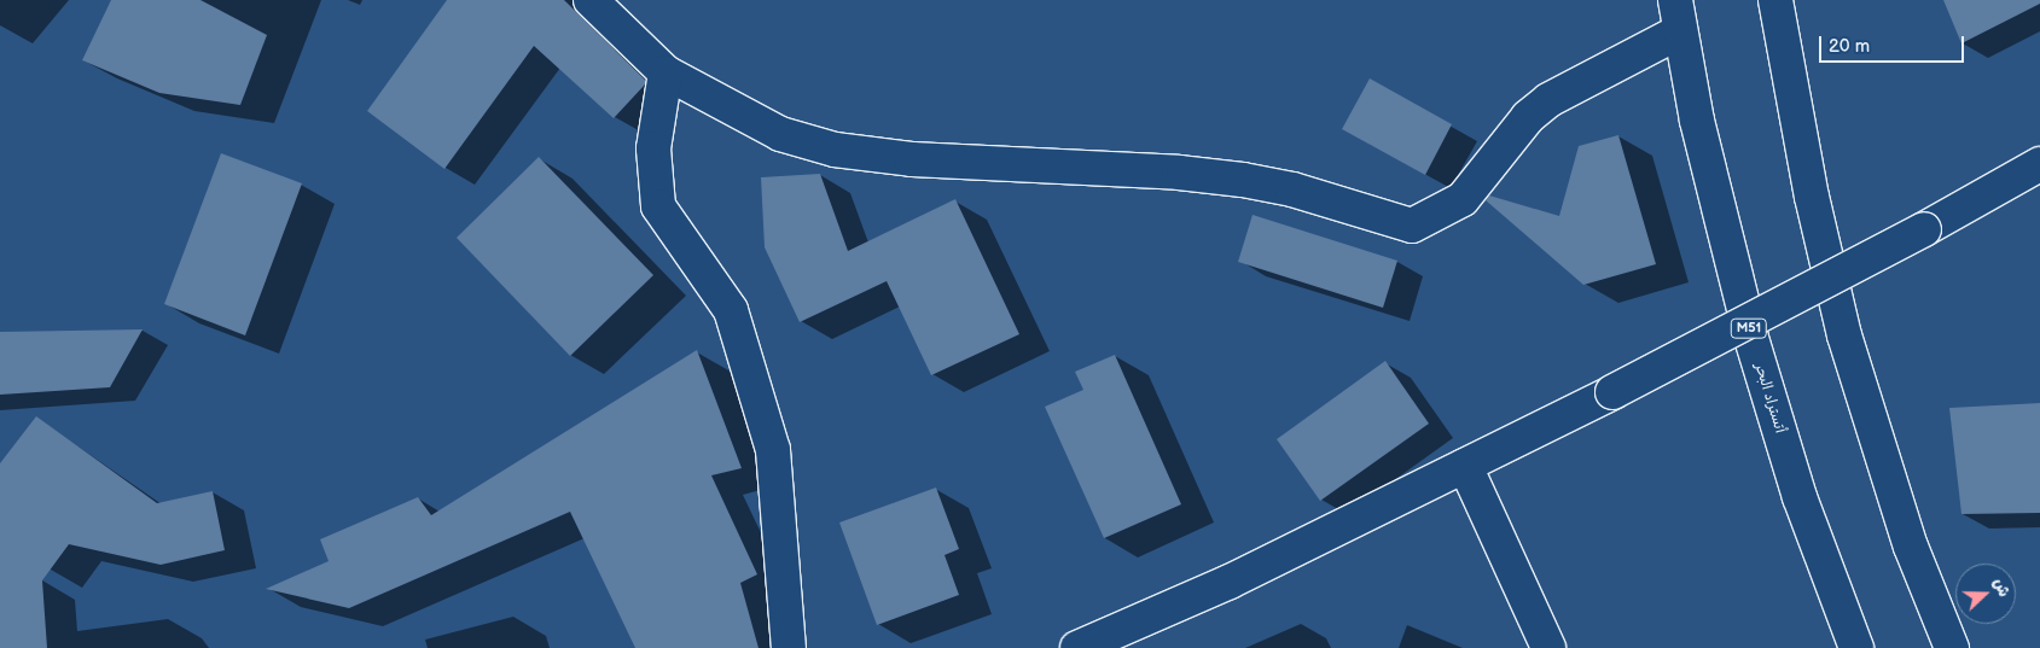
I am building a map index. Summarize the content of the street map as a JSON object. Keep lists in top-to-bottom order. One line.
{"streets":{"main road":["M51","أتستراد البحر"]},"scale_bar":"20 m","north":"right"}
